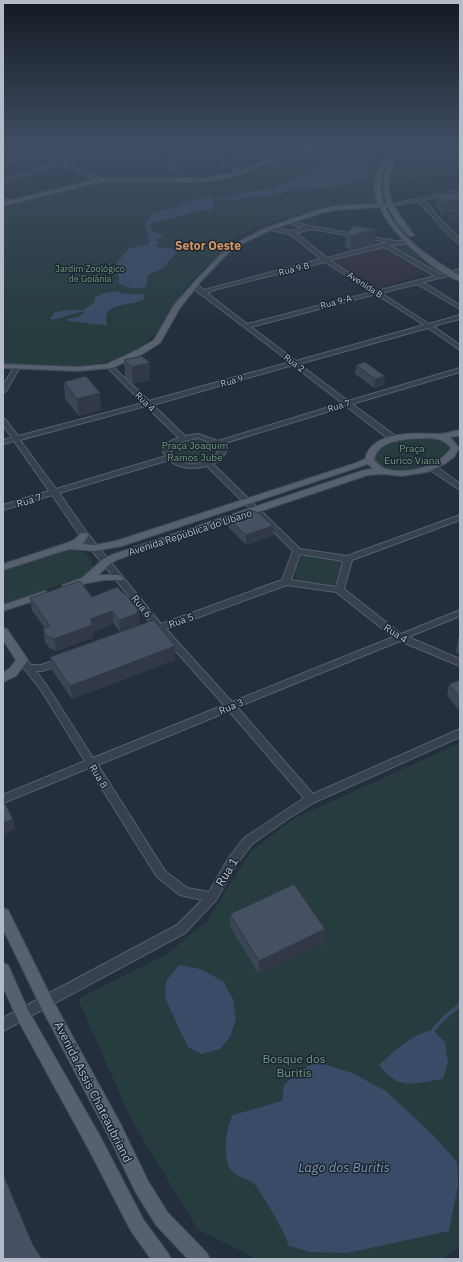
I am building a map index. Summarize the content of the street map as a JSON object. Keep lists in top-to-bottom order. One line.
{"streets":{"main road":["Avenida República do Líbano","Rua 8","Avenida Assis Chateaubriand"],"street":["Rua 9 B","Avenida B","Rua 9-A","Rua 2","Rua 9","Rua 4","Rua 7","Rua 6","Rua 5","Rua 3","Rua 1"]},"crossings":[["Rua 9 B","Avenida B"],["Rua 9 B","Rua 2"],["Avenida B","Rua 9-A"],["Avenida B","Rua 9"],["Rua 9-A","Rua 2"],["Rua 2","Rua 9"],["Rua 2","Rua 7"],["Rua 9","Rua 4"],["Rua 9","Rua 6"],["Rua 4","Rua 3"],["Rua 7","Rua 6"],["Avenida República do Líbano","Rua 6"],["Rua 6","Rua 5"],["Rua 6","Rua 3"],["Rua 6","Rua 1"],["Rua 3","Rua 8"],["Rua 8","Rua 1"],["Rua 1","Avenida Assis Chateaubriand"]],"districts":["Setor Oeste"],"water":["Lago dos Buritis"],"parks":["Jardim Zoológico de Goiânia","Praça Joaquim Ramos Jube","Praça Eurico Viana","Bosque dos Buritis"]}
